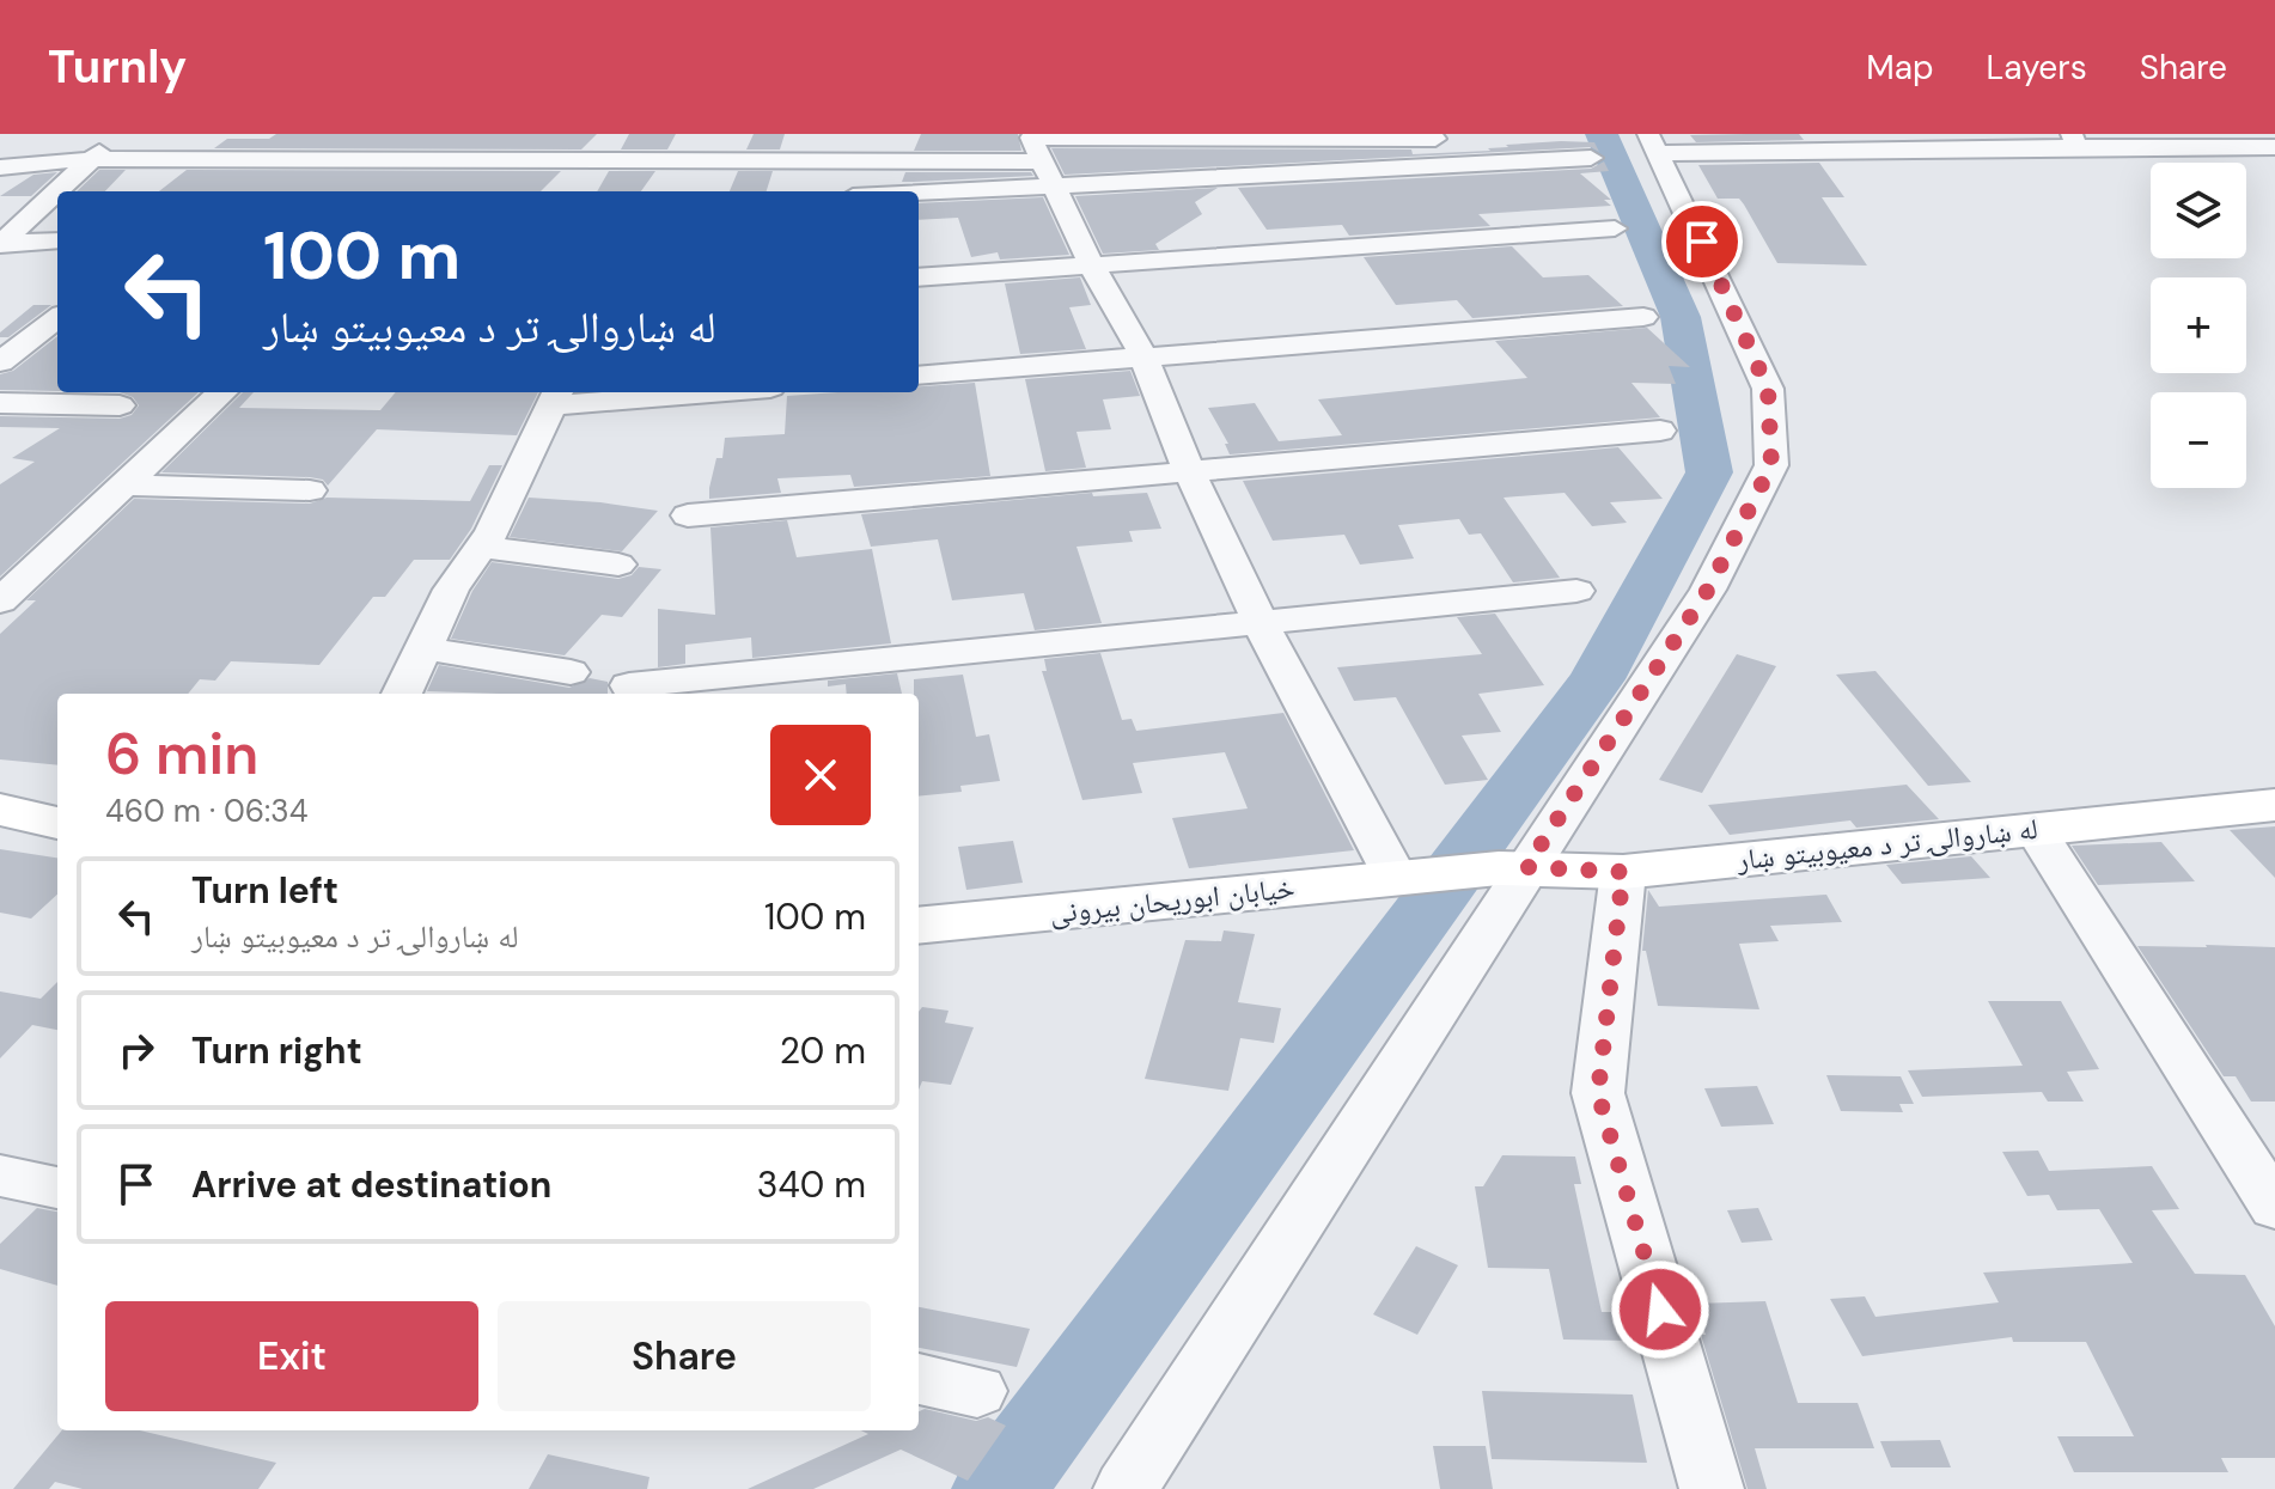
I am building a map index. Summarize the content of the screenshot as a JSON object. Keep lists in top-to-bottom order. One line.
{"streets":{"street":["له ښاروالۍ تر د معیوبیتو ښار","خیابان ابوریحان بیرونی"]},"crossings":[["له ښاروالۍ تر د معیوبیتو ښار","خیابان ابوریحان بیرونی"]],"page":{"header":"Turnly","nav":["Map","Layers","Share"],"map_buttons":["+","−"],"turn":["100 m","له ښاروالۍ تر د معیوبیتو ښار"],"heading":["6 min","460 m · 06:34"],"list":[{"name":"Turn left","note":"له ښاروالۍ تر د معیوبیتو ښار","value":"100 m"},{"name":"Turn right","value":"20 m"},{"name":"Arrive at destination","value":"340 m"}],"buttons":["Exit","Share"]}}
